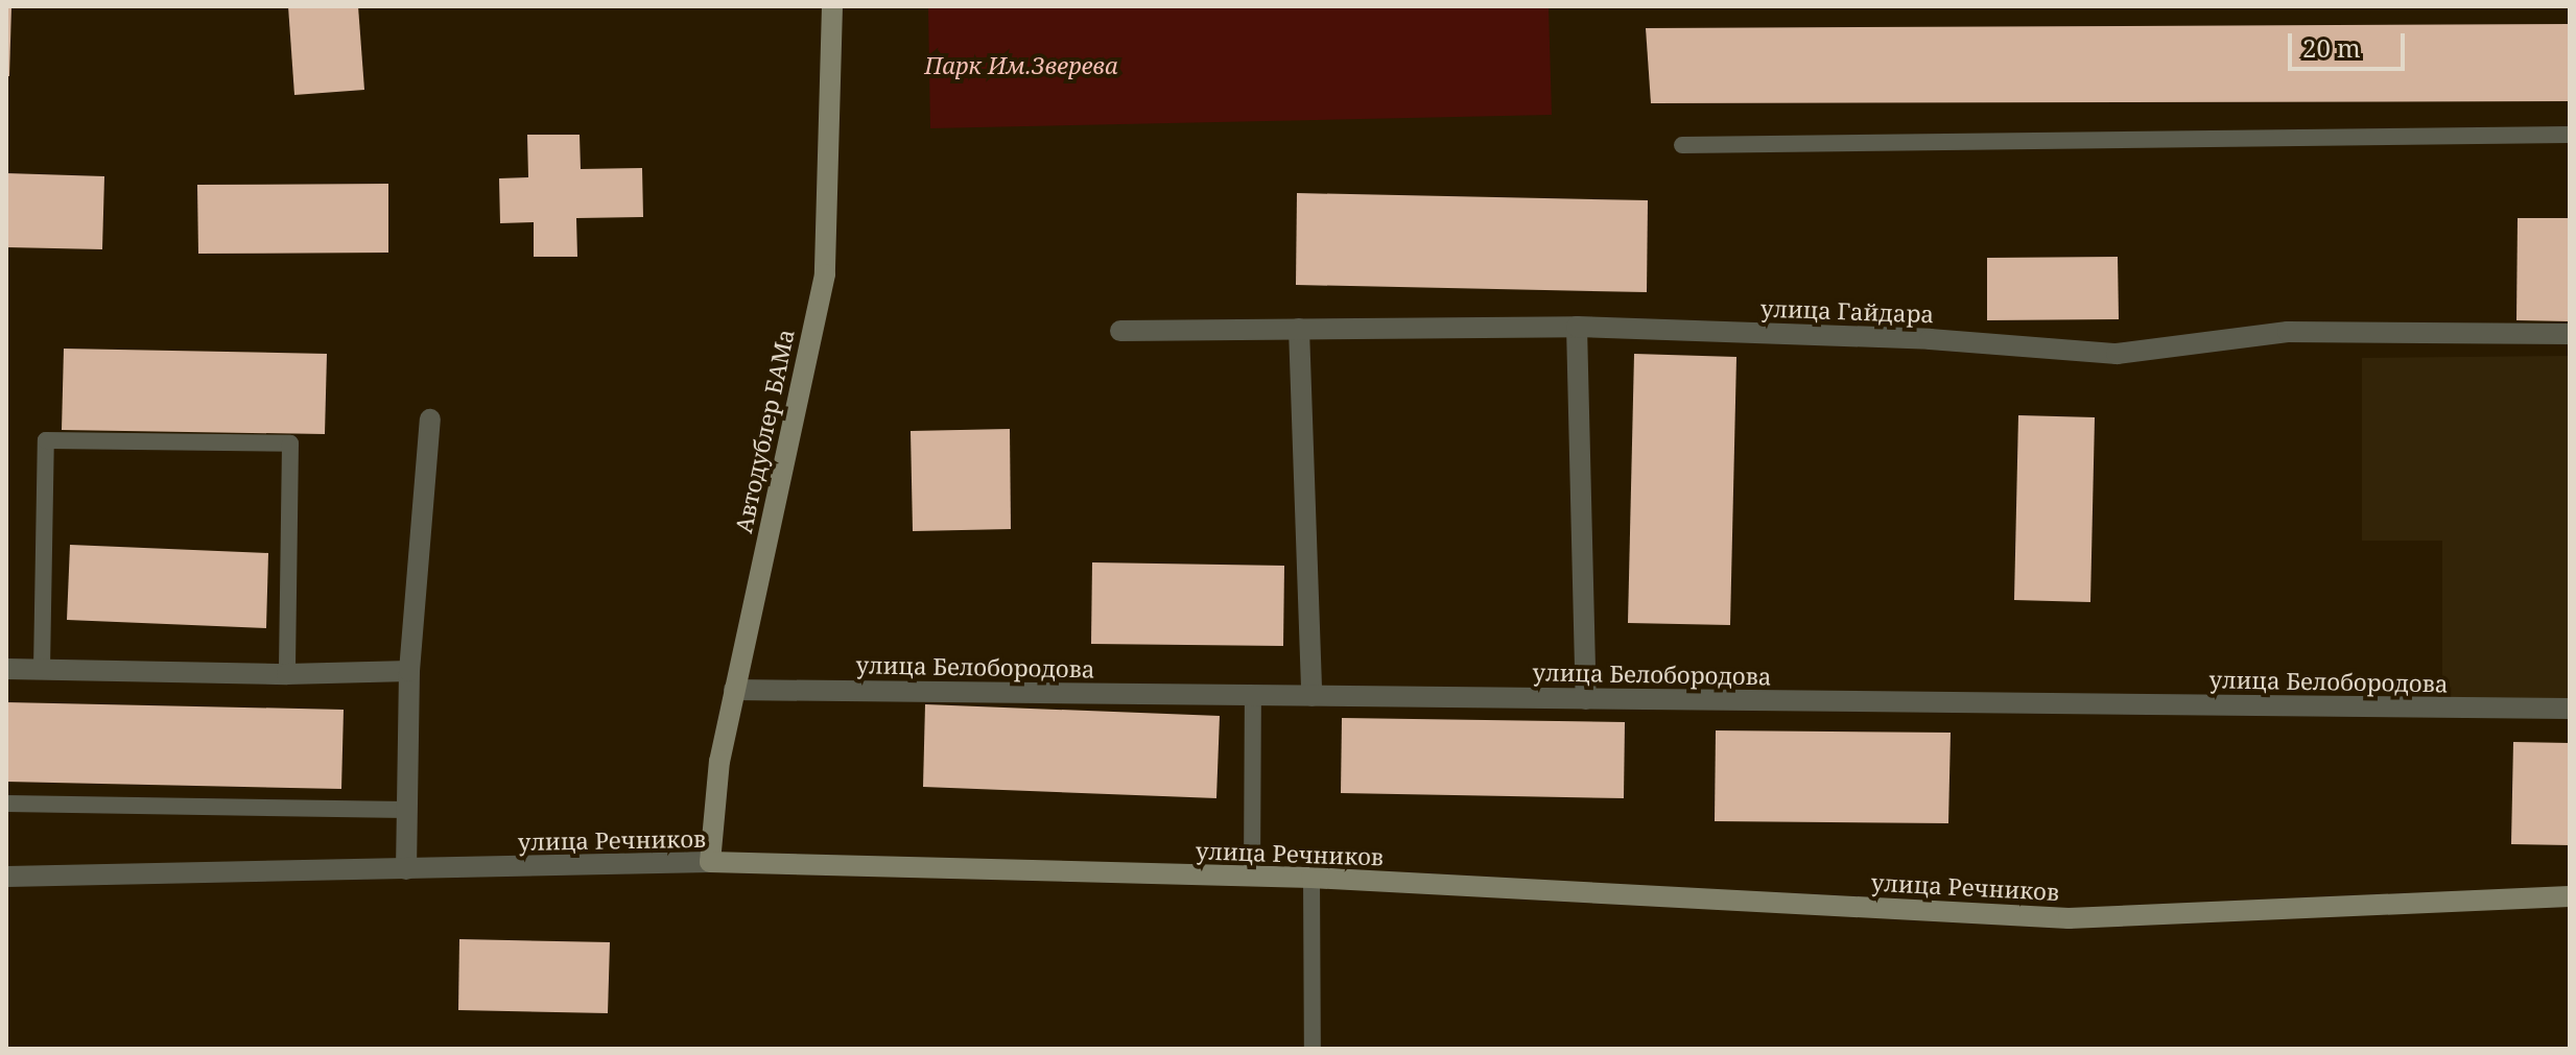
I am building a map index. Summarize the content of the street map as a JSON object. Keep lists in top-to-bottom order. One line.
{"streets":{"main road":["Автодублер БАМа","улица Речников"],"street":["улица Гайдара","улица Белобородова"]},"crossings":[["Автодублер БАМа","улица Белобородова"],["Автодублер БАМа","улица Речников"]],"parks":["Парк Им.Зверева"],"scale_bar":"20 m"}
